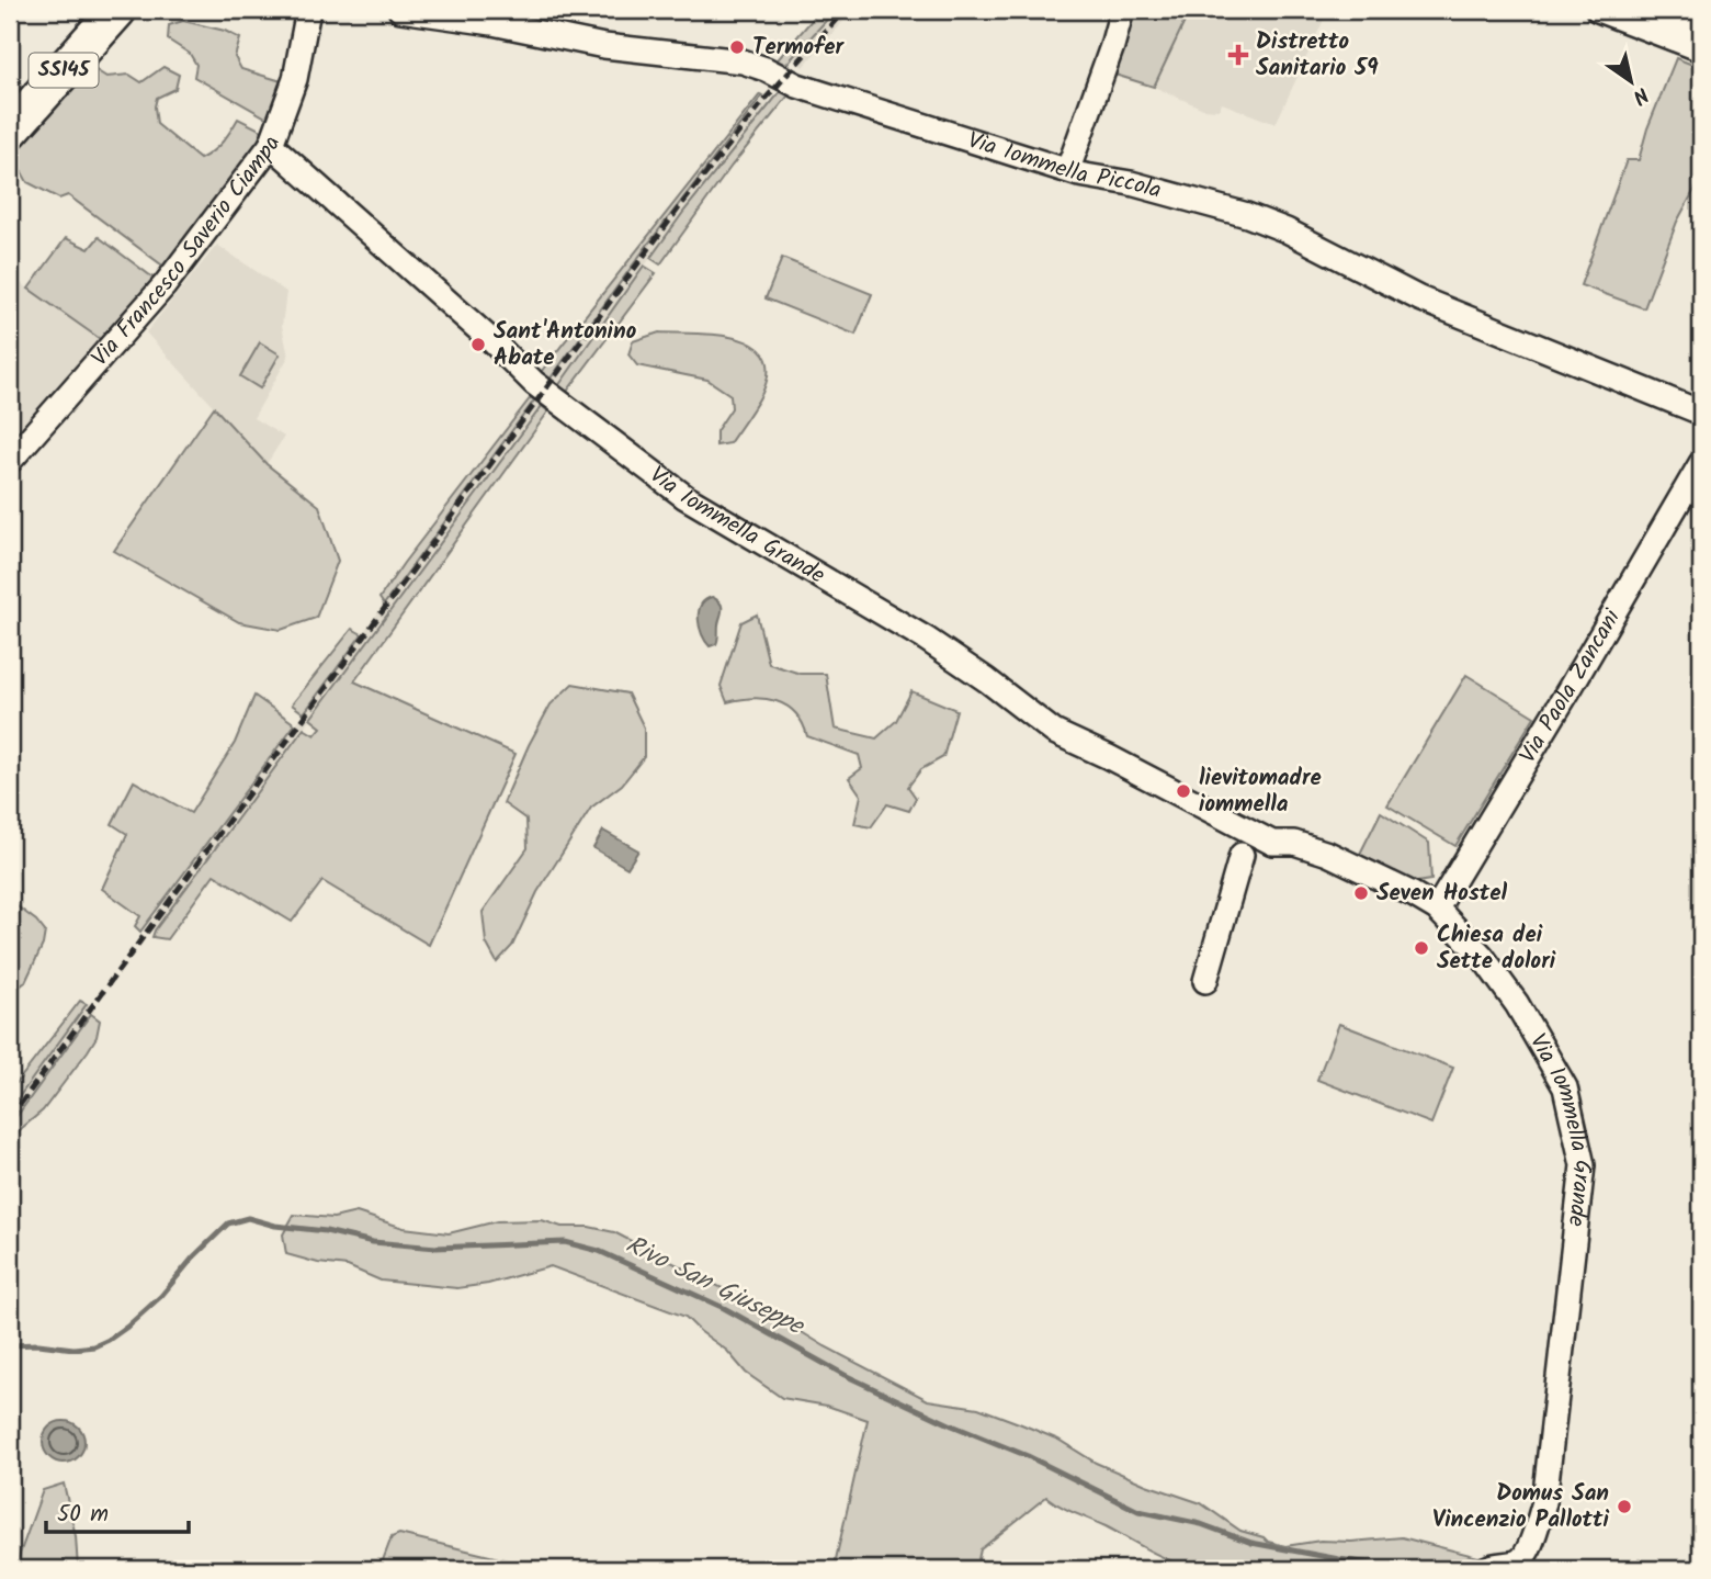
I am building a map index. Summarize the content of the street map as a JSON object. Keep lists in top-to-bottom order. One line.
{"streets":{"main road":["SS145"],"street":["Via Iommella Piccola","Via Francesco Saverio Ciampa","Via Iommella Grande","Via Paola Zancani"]},"crossings":[["Via Francesco Saverio Ciampa","Via Iommella Grande"],["Via Iommella Grande","Via Paola Zancani"]],"water":["Rivo San Giuseppe"],"places":{"other":["Termofer","Sant'Antonino Abate","lievitomadre iommella","Seven Hostel","Chiesa dei Sette dolori","Domus San Vincenzio Pallotti"],"health":["Distretto Sanitario 59"]},"scale_bar":"50 m","north":"bottom right"}
